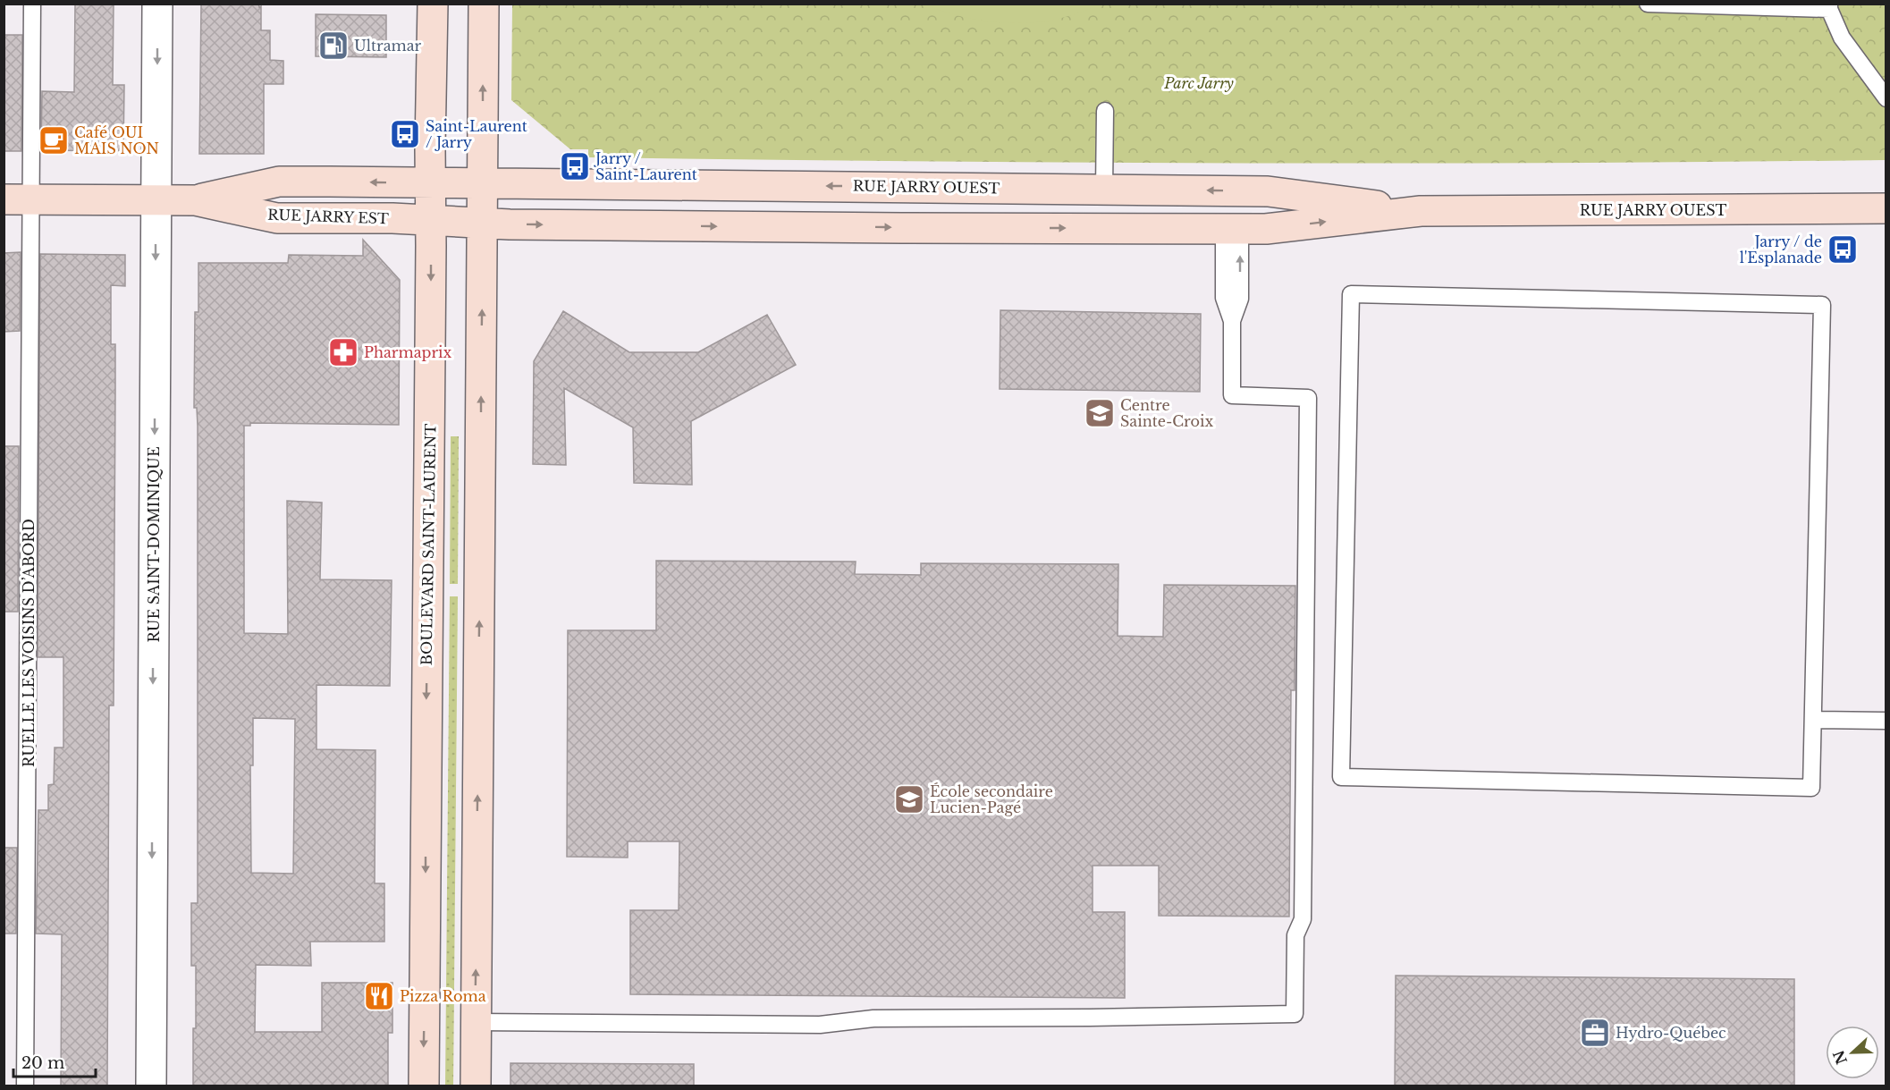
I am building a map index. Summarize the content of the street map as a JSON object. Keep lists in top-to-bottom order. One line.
{"streets":{"main road":["RUE JARRY OUEST","RUE JARRY EST","BOULEVARD SAINT-LAURENT"],"street":["RUE SAINT-DOMINIQUE"],"lane":["RUELLE LES VOISINS D’ABORD"]},"crossings":[["RUE JARRY OUEST","RUE JARRY EST"],["RUE JARRY OUEST","BOULEVARD SAINT-LAURENT"],["RUE JARRY EST","RUE SAINT-DOMINIQUE"],["RUE JARRY EST","BOULEVARD SAINT-LAURENT"],["RUE JARRY EST","RUELLE LES VOISINS D’ABORD"]],"one_way":["RUE SAINT-DOMINIQUE"],"parks":["Parc Jarry"],"places":{"fuel station":["Ultramar"],"bus stop":["Saint-Laurent / Jarry","Jarry / Saint-Laurent","Jarry / de l'Esplanade"],"cafe":["Café OUI MAIS NON"],"pharmacy":["Pharmaprix"],"school or university":["Centre Sainte-Croix","École secondaire Lucien-Pagé"],"restaurant":["Pizza Roma"],"office":["Hydro-Québec"]},"scale_bar":"20 m","north":"left"}
